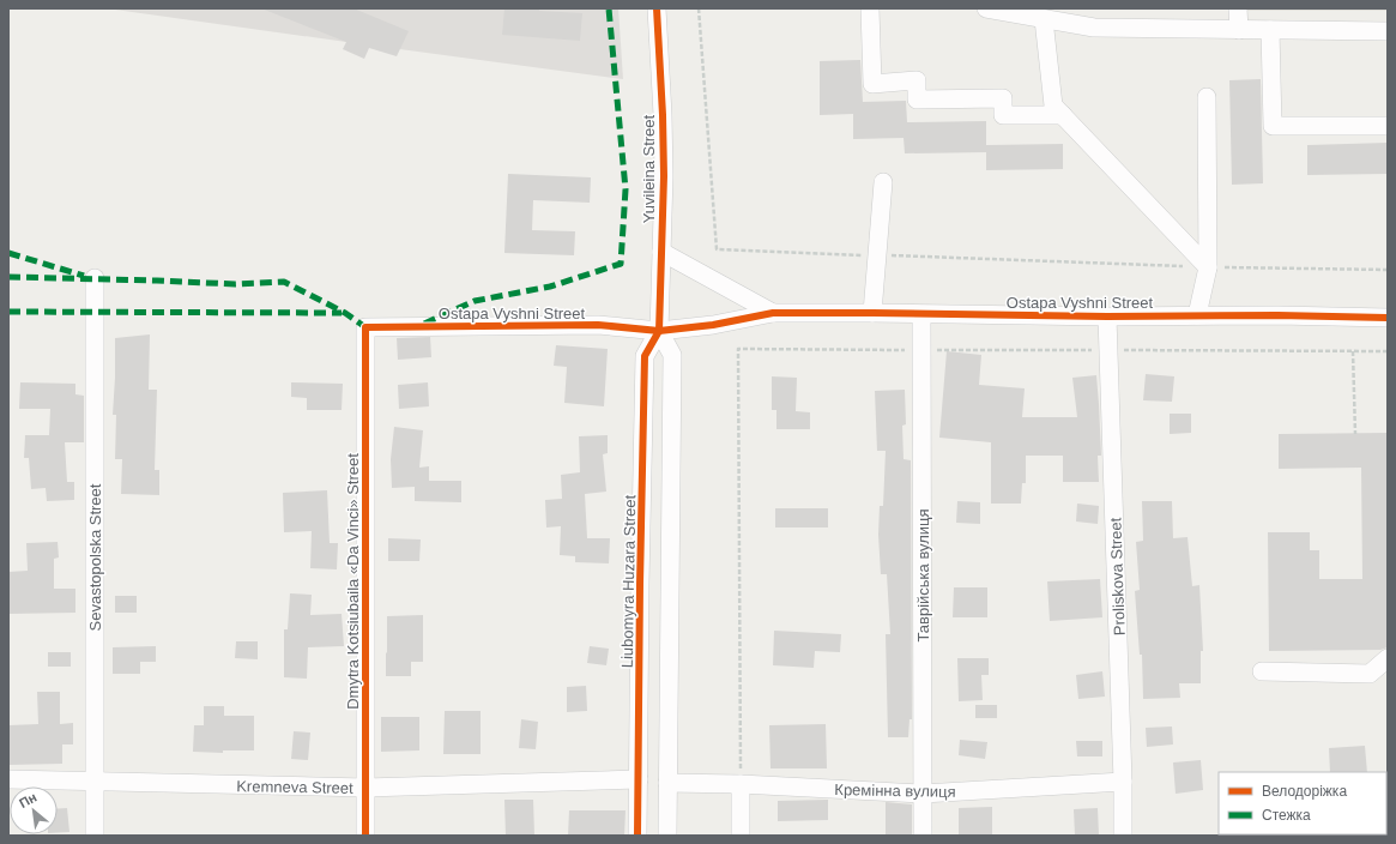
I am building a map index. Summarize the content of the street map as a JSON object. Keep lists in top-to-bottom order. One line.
{"streets":{"street":["Yuvileina Street","Ostapa Vyshni Street","Sevastopolska Street","Таврійська вулиця","Proliskova Street","Dmytra Kotsiubaila «Da Vinci» Street","Liubomyra Huzara Street","Kremneva Street","Кремінна вулиця"]},"crossings":[["Yuvileina Street","Ostapa Vyshni Street"],["Yuvileina Street","Liubomyra Huzara Street"],["Ostapa Vyshni Street","Таврійська вулиця"],["Ostapa Vyshni Street","Proliskova Street"],["Ostapa Vyshni Street","Dmytra Kotsiubaila «Da Vinci» Street"],["Ostapa Vyshni Street","Liubomyra Huzara Street"],["Sevastopolska Street","Kremneva Street"],["Таврійська вулиця","Кремінна вулиця"],["Proliskova Street","Кремінна вулиця"],["Dmytra Kotsiubaila «Da Vinci» Street","Kremneva Street"],["Liubomyra Huzara Street","Kremneva Street"]],"legend":["Велодоріжка","Стежка"],"north":"top left"}
